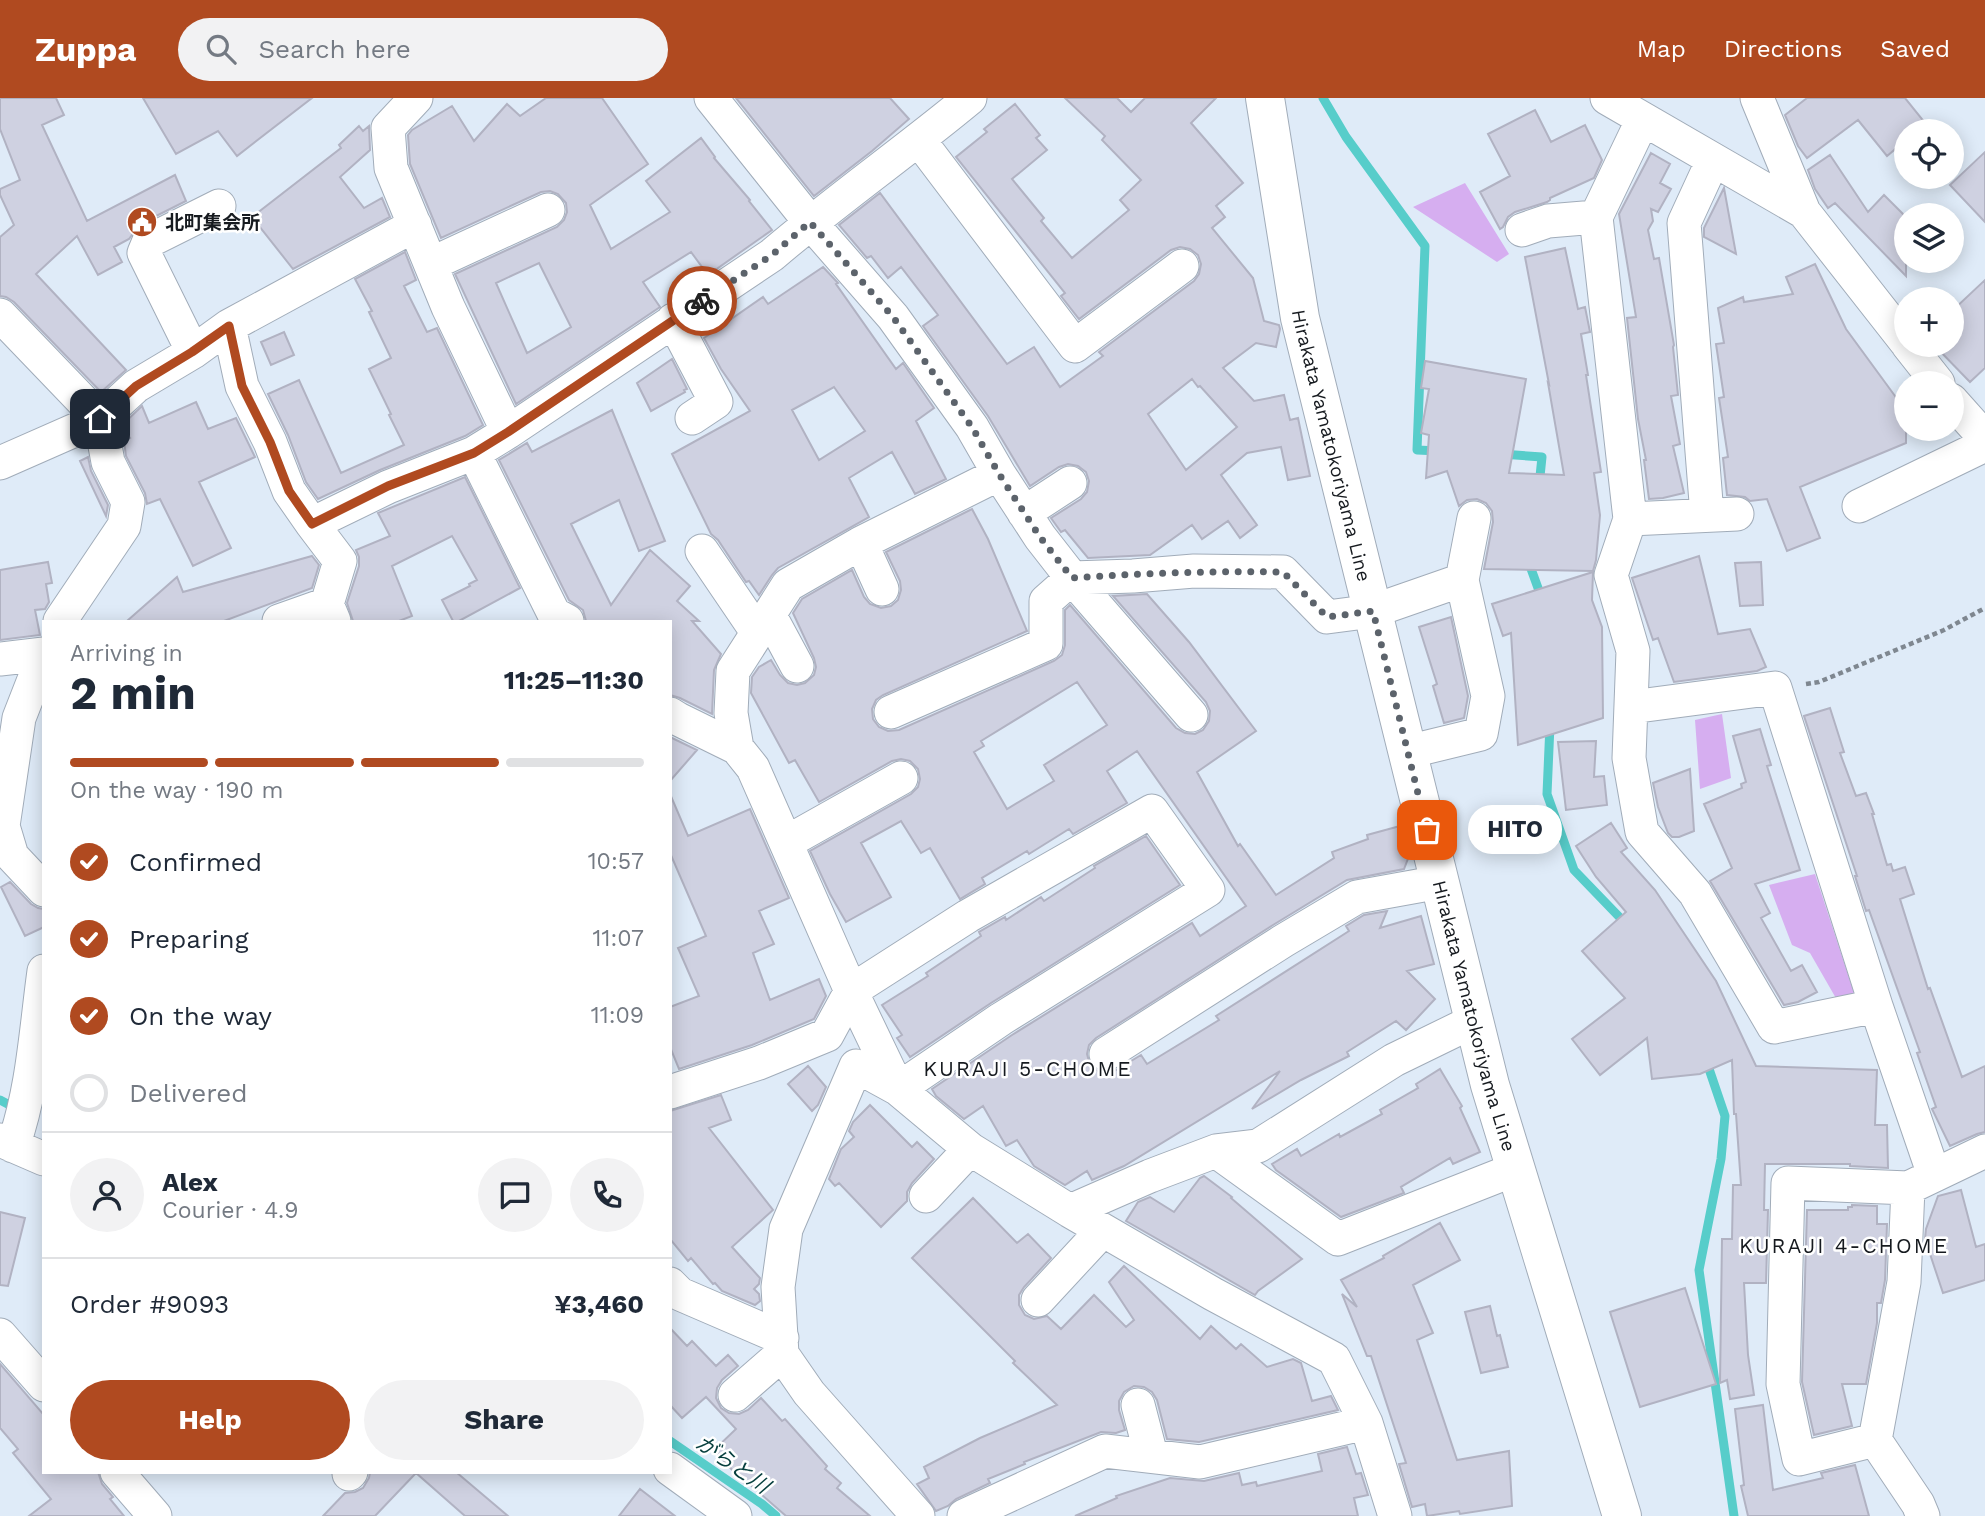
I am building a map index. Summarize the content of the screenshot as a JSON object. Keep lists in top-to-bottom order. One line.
{"streets":{"main road":["Hirakata Yamatokoriyama Line"]},"districts":["KURAJI 5-CHOME","KURAJI 4-CHOME"],"water":["がらと川"],"places":{"public building":["北町集会所"],"other":["HITO"]},"page":{"header":"Zuppa","search":"Search here","nav":["Map","Directions","Saved"],"map_buttons":["+","−"],"heading":["2 min","Arriving in","11:25–11:30"],"panel":["Alex","Courier · 4.9","Order #9093","¥3,460"],"bar":"On the way · 190 m","bubble":"HITO","list":[["Confirmed","10:57"],["Preparing","11:07"],["On the way","11:09"],"Delivered"],"buttons":["Help","Share"]}}
